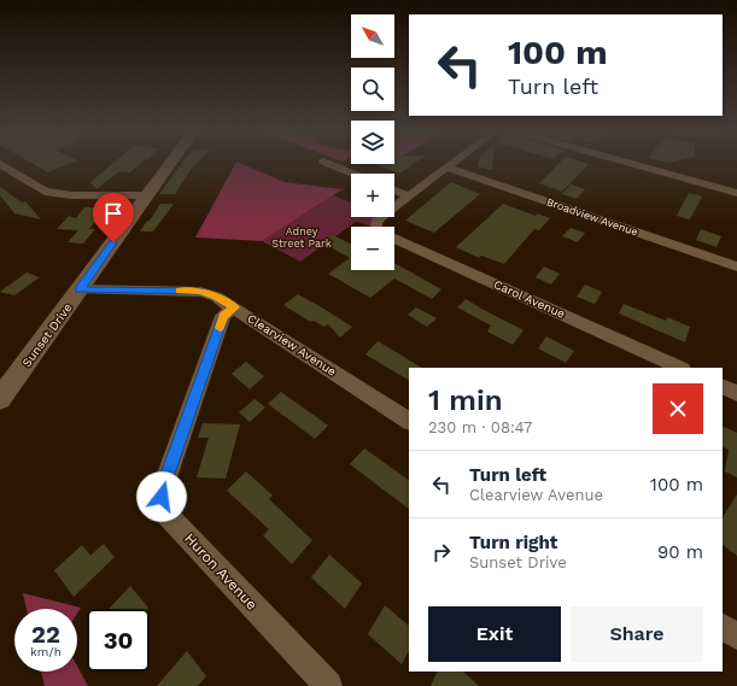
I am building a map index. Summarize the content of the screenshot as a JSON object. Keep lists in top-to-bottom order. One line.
{"streets":{"street":["Broadview Avenue","Carol Avenue","Sunset Drive","Clearview Avenue","Huron Avenue"]},"crossings":[["Sunset Drive","Clearview Avenue"],["Clearview Avenue","Huron Avenue"]],"parks":["Adney Street Park"],"north":"top left","page":{"map_buttons":["+","−"],"turn":["100 m","Turn left"],"heading":["1 min","230 m · 08:47"],"list":[{"name":"Turn left","note":"Clearview Avenue","value":"100 m"},{"name":"Turn right","note":"Sunset Drive","value":"90 m"}],"buttons":["Exit","Share"],"speed":"22 km/h","limit":"30"}}
